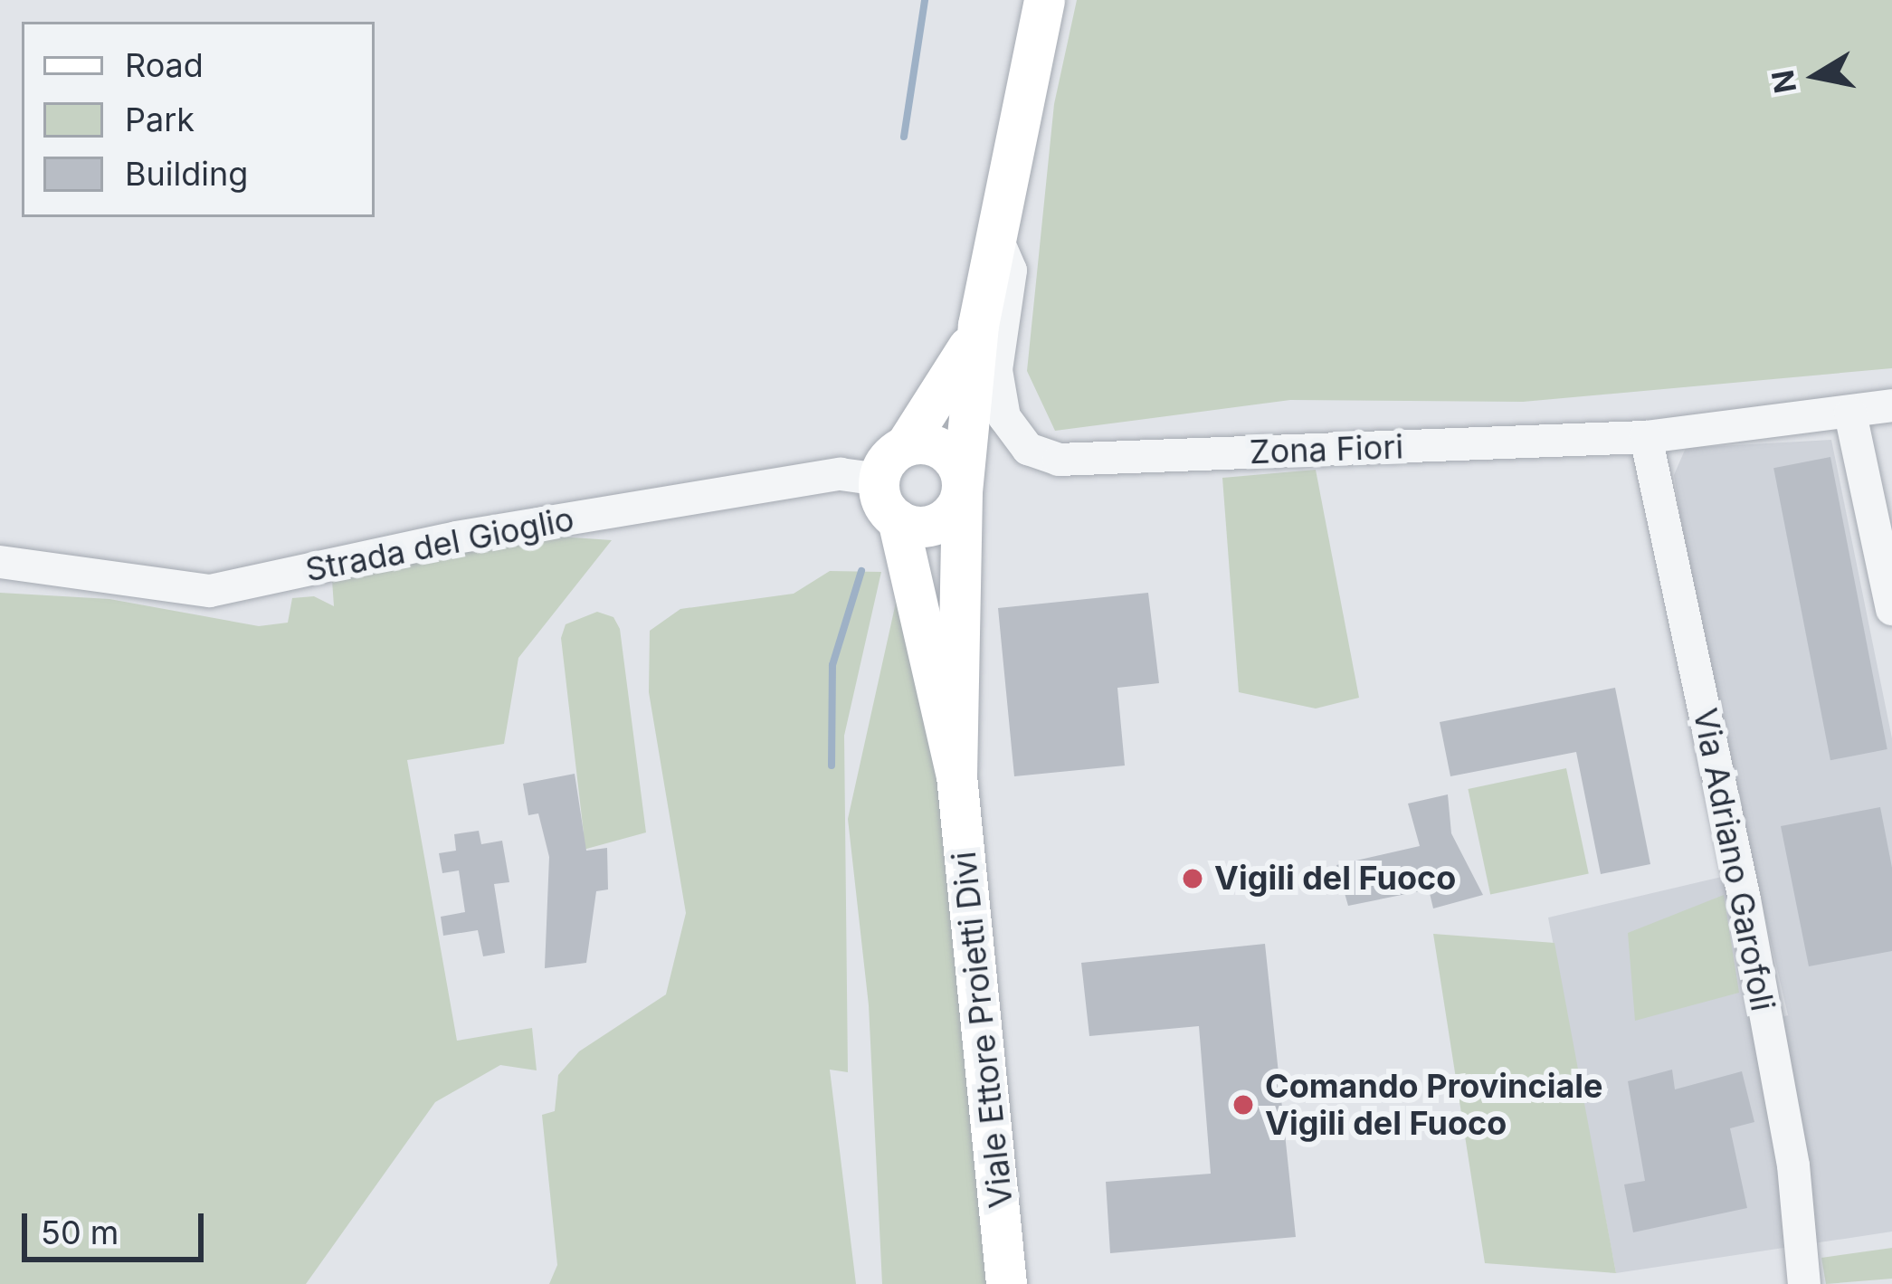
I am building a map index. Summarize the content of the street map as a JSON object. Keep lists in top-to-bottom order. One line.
{"streets":{"main road":["Viale Ettore Proietti Divi"],"street":["Zona Fiori","Strada del Gioglio","Via Adriano Garofoli"]},"crossings":[["Zona Fiori","Via Adriano Garofoli"],["Zona Fiori","Viale Ettore Proietti Divi"],["Strada del Gioglio","Viale Ettore Proietti Divi"]],"places":["Vigili del Fuoco","Comando Provinciale Vigili del Fuoco"],"legend":["Road","Park","Building"],"scale_bar":"50 m","north":"left"}
